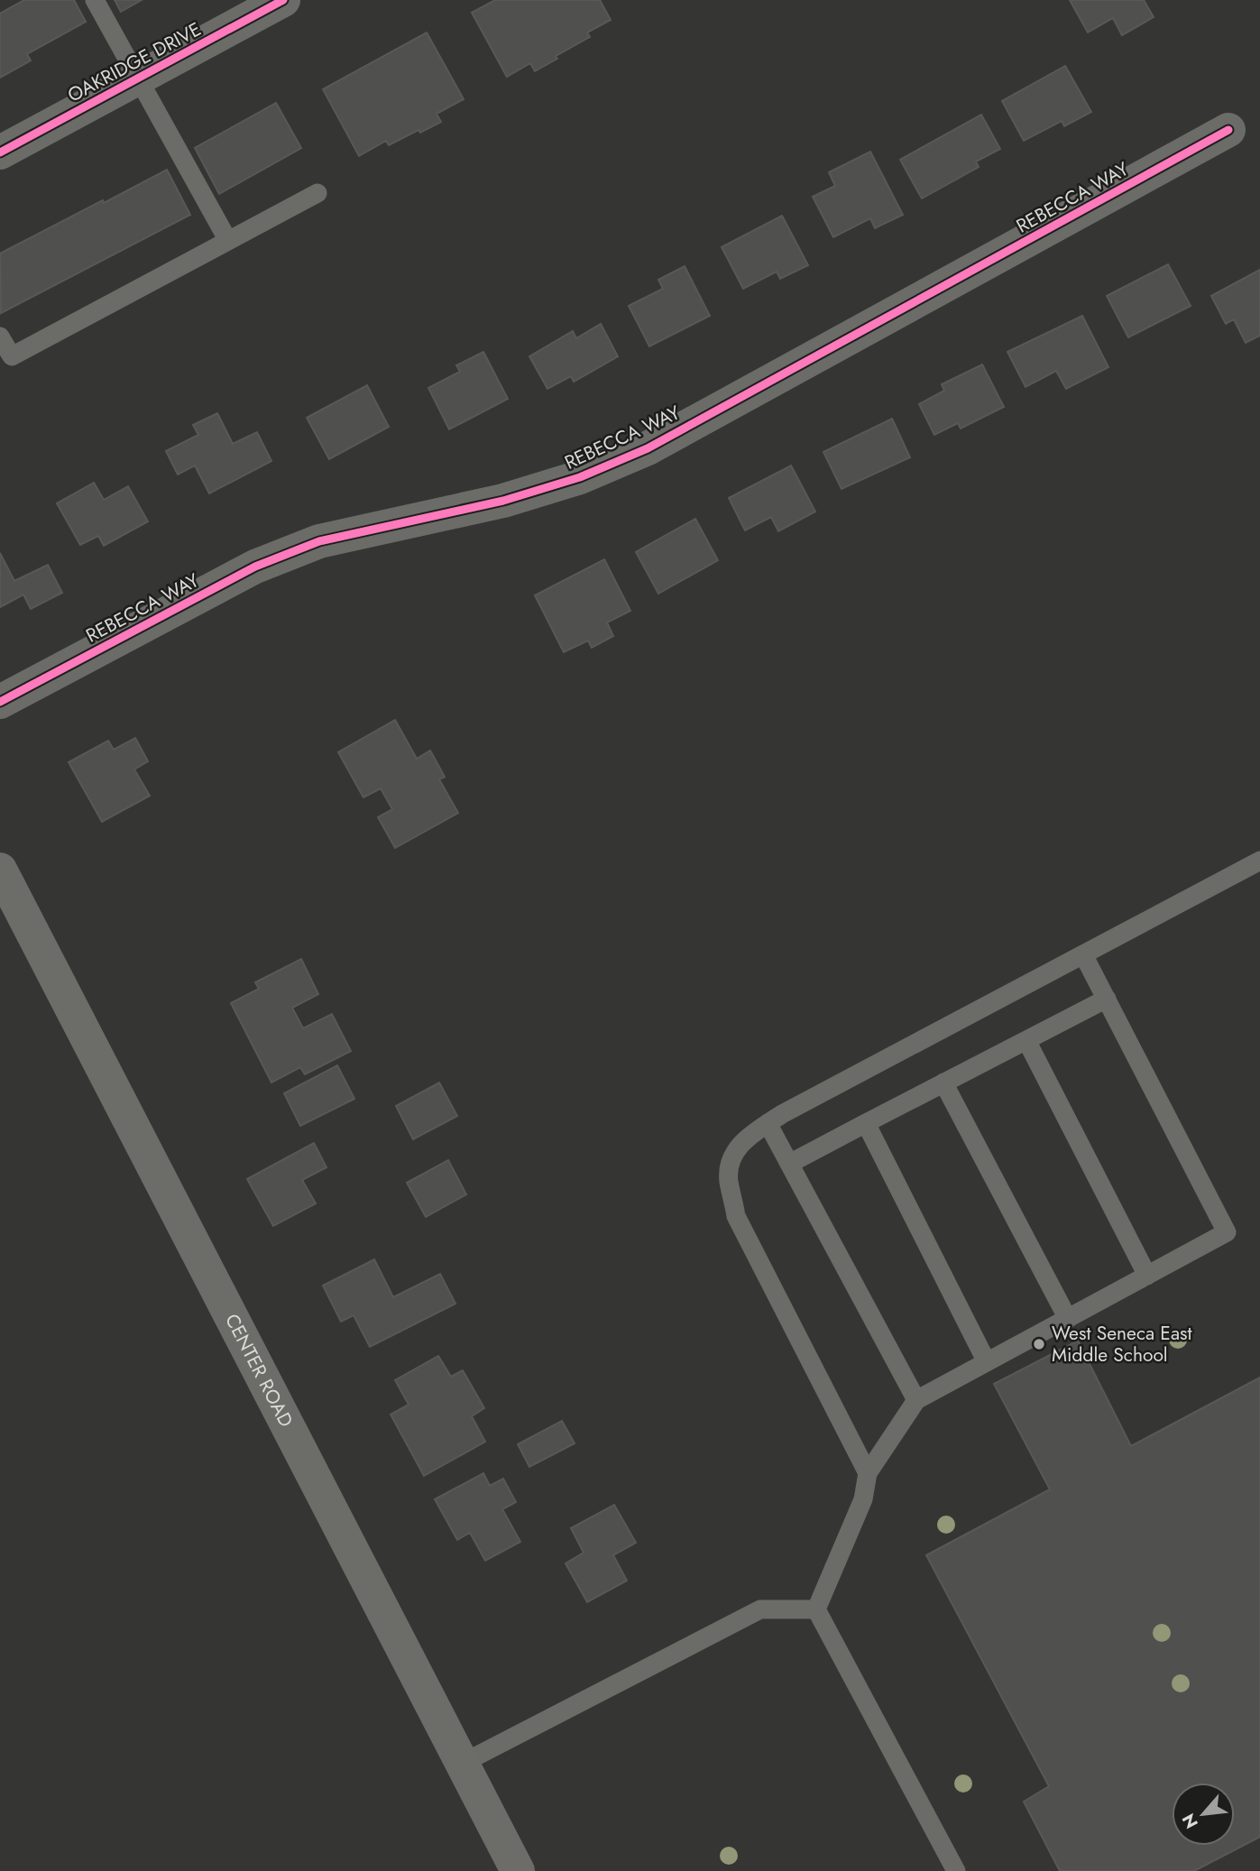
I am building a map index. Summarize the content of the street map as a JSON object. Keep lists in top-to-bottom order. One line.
{"streets":{"main road":["CENTER ROAD"],"street":["OAKRIDGE DRIVE","REBECCA WAY"]},"places":["West Seneca East Middle School"],"north":"bottom left"}
